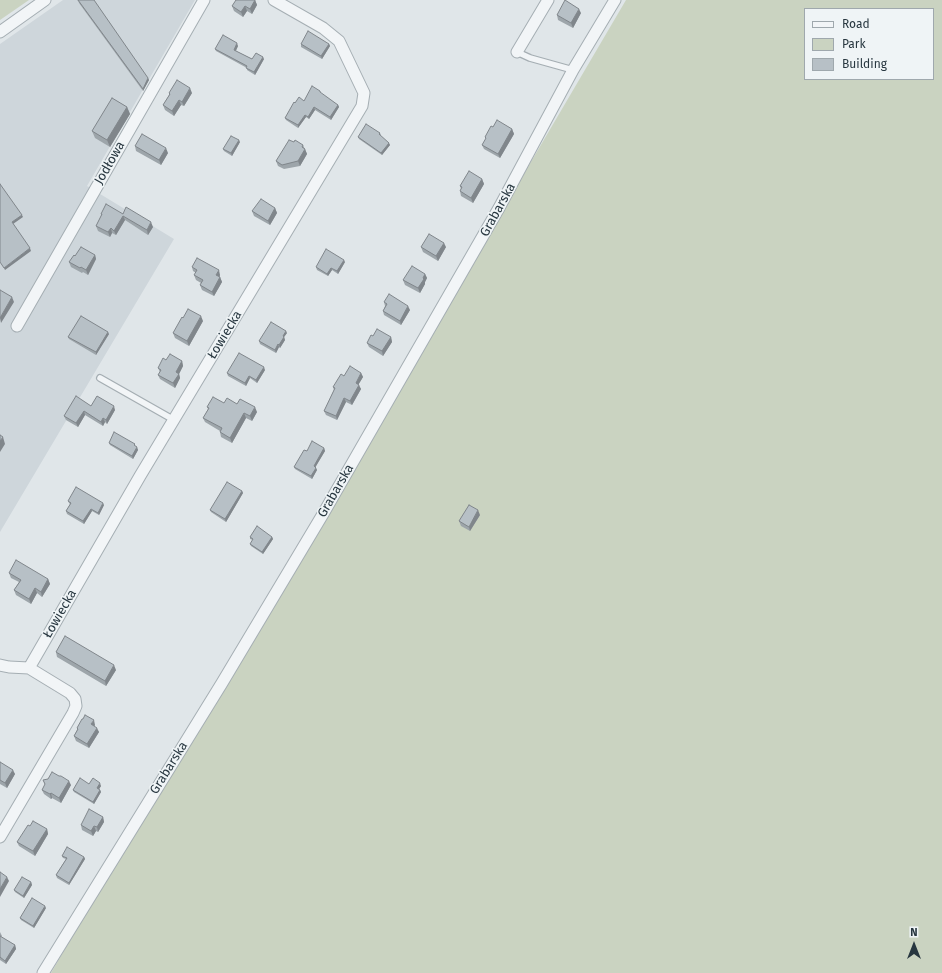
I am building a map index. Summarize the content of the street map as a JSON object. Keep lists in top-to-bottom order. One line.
{"streets":{"street":["Jodłowa","Grabarska","Łowiecka"]},"legend":["Road","Park","Building"],"north":"top"}
